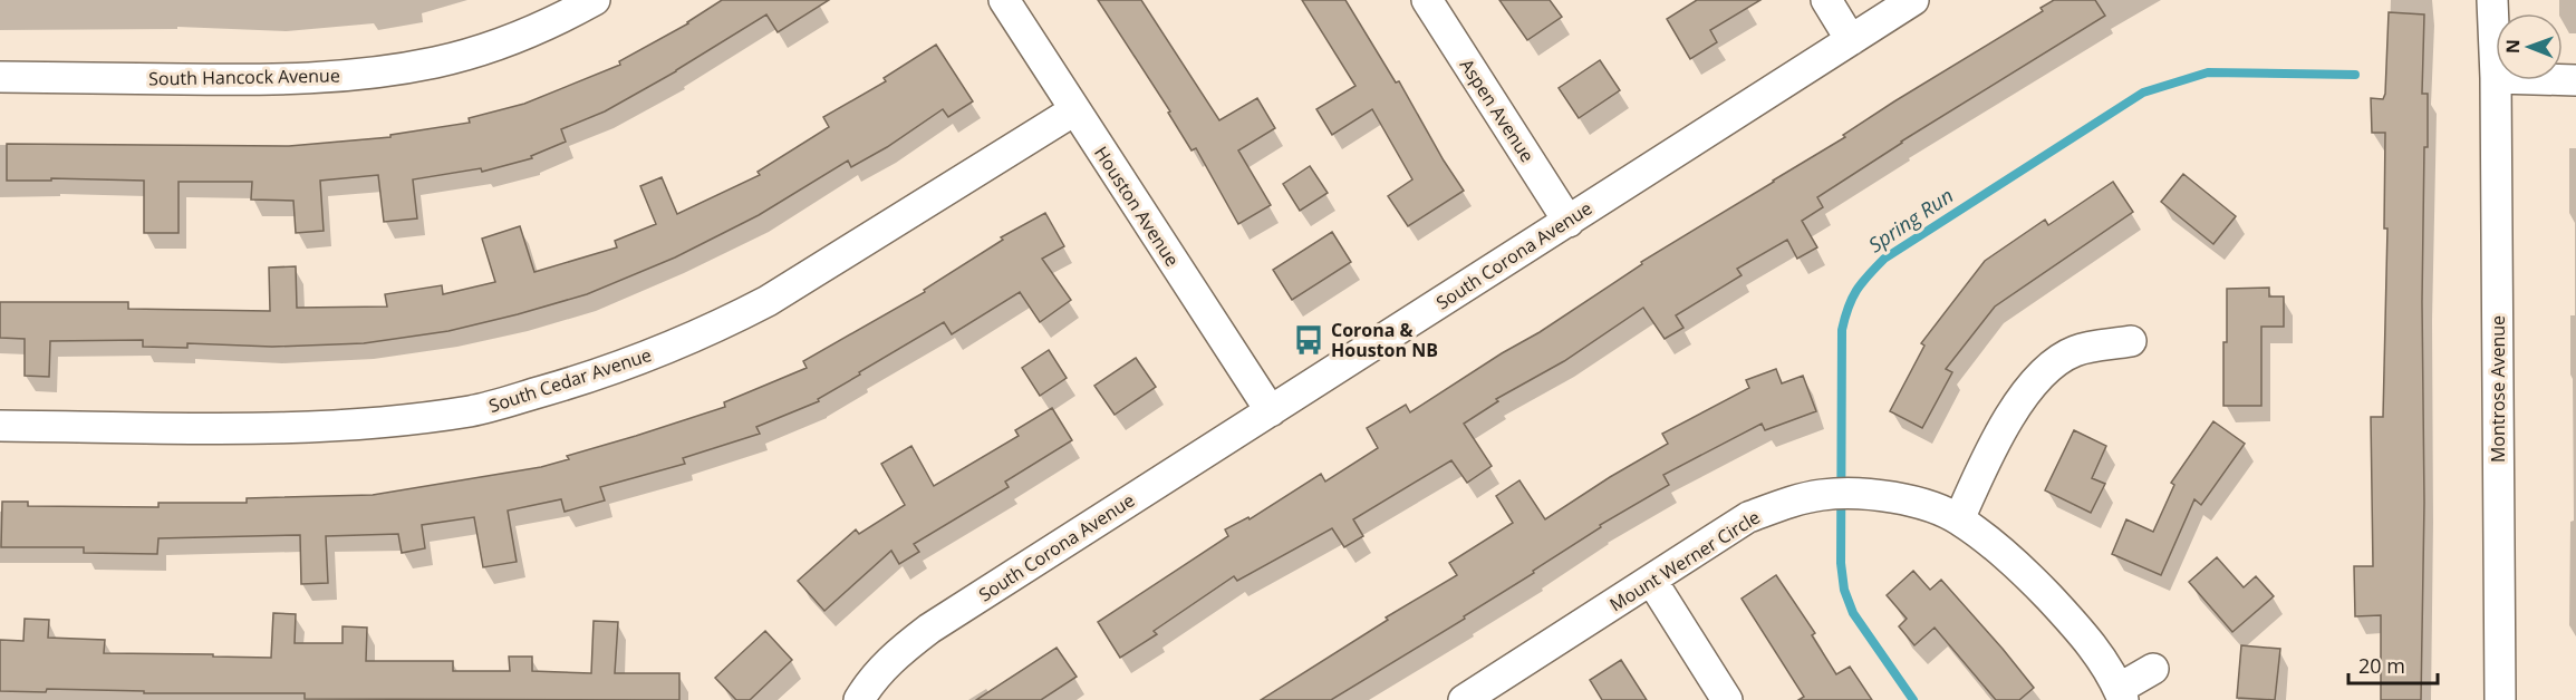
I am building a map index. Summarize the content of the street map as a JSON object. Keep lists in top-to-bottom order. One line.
{"streets":{"street":["South Hancock Avenue","Aspen Avenue","Houston Avenue","South Corona Avenue","South Cedar Avenue","Montrose Avenue","Mount Werner Circle"]},"crossings":[["Aspen Avenue","South Corona Avenue"],["Houston Avenue","South Corona Avenue"],["Houston Avenue","South Cedar Avenue"]],"water":["Spring Run"],"places":{"bus stop":["Corona & Houston NB"]},"scale_bar":"20 m","north":"left"}
